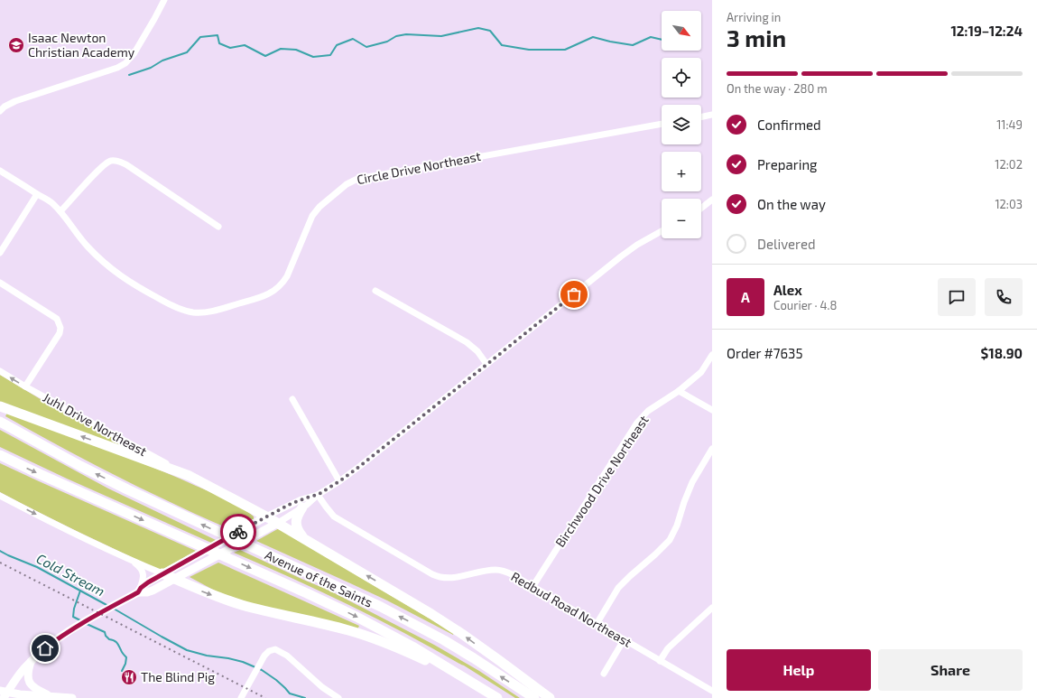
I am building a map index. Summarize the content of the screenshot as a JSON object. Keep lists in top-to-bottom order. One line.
{"streets":{"highway":["Avenue of the Saints"],"street":["Circle Drive Northeast","Juhl Drive Northeast","Birchwood Drive Northeast","Redbud Road Northeast"]},"crossings":[["Birchwood Drive Northeast","Redbud Road Northeast"]],"water":["Cold Stream"],"places":{"school or university":["Isaac Newton Christian Academy"],"restaurant":["The Blind Pig"]},"north":"bottom right","page":{"heading":["3 min","Arriving in","12:19–12:24"],"panel":["Alex","Courier · 4.8","Order #7635","$18.90"],"map_buttons":["+","−"],"bar":"On the way · 280 m","list":[["Confirmed","11:49"],["Preparing","12:02"],["On the way","12:03"],"Delivered"],"round":"A","buttons":["Help","Share"]}}
